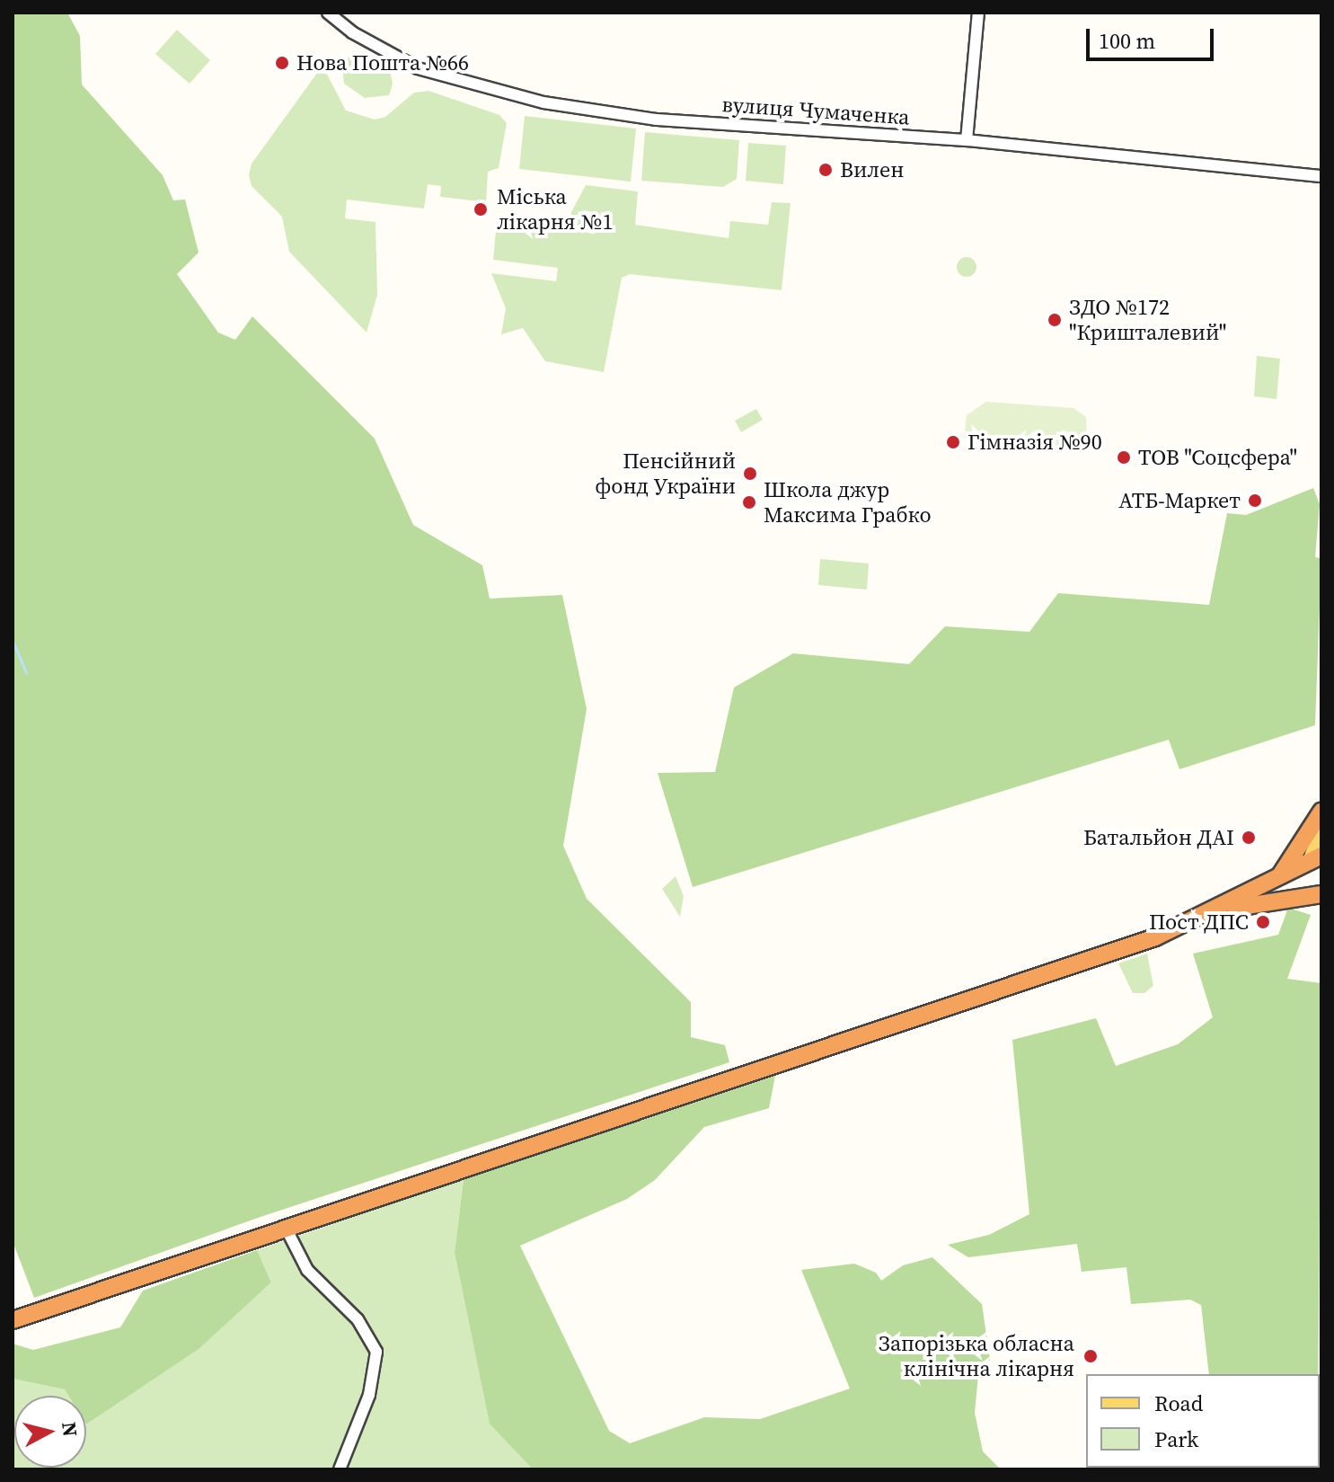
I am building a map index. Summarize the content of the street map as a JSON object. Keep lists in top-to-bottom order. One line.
{"streets":{"street":["вулиця Чумаченка"]},"places":["Нова Пошта №66","Вилен","Міська лікарня №1","ЗДО №172 \"Кришталевий\"","Гімназія №90","ТОВ \"Соцсфера\"","Пенсійний фонд України","АТБ-Маркет","Школа джур Максима Грабко","Батальйон ДАI","Пост ДПС","Запорізька обласна клінічна лікарня"],"legend":["Road","Park"],"scale_bar":"100 m","north":"right"}
